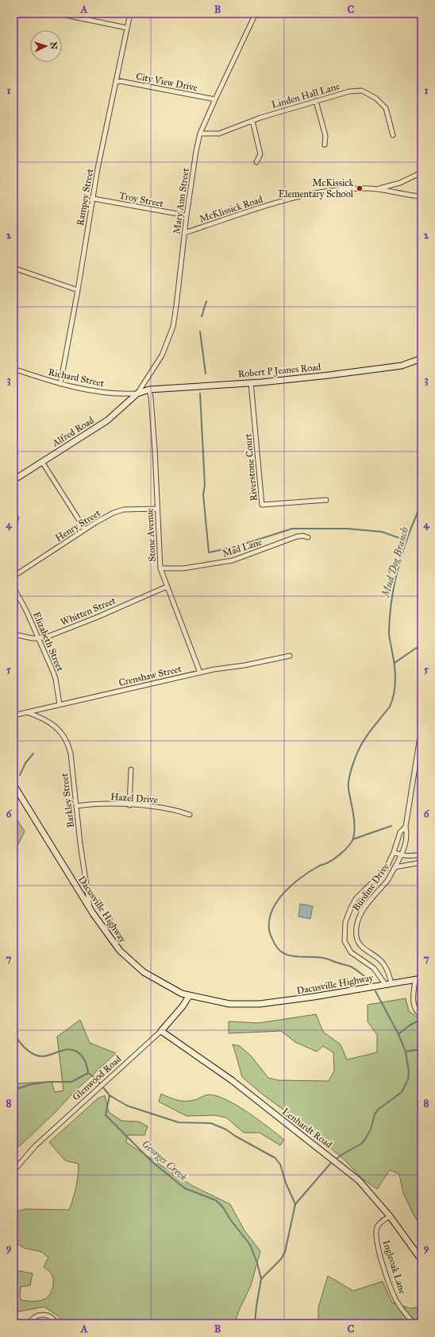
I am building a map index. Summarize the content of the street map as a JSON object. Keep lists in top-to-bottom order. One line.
{"streets":{"street":["City View Drive","Linden Hall Lane","Rampey Street","Troy Street","Mary Ann Street","McKlissick Road","Robert P Jeanes Road","Richard Street","Alfred Road","Riverstone Court","Henry Street","Stone Avenue","Mad Lane","Whitten Street","Elizabeth Street","Crenshaw Street","Hazel Drive","Barkley Street","Burdine Drive","Dacusville Highway","Glenwood Road","Lenhardt Road","Ingleoak Lane"]},"crossings":[["City View Drive","Rampey Street"],["City View Drive","Mary Ann Street"],["Linden Hall Lane","Mary Ann Street"],["Rampey Street","Troy Street"],["Rampey Street","Richard Street"],["Troy Street","Mary Ann Street"],["Mary Ann Street","McKlissick Road"],["Mary Ann Street","Robert P Jeanes Road"],["Mary Ann Street","Richard Street"],["Mary Ann Street","Alfred Road"],["Robert P Jeanes Road","Richard Street"],["Robert P Jeanes Road","Alfred Road"],["Robert P Jeanes Road","Riverstone Court"],["Robert P Jeanes Road","Stone Avenue"],["Richard Street","Alfred Road"],["Henry Street","Stone Avenue"],["Stone Avenue","Mad Lane"],["Stone Avenue","Whitten Street"],["Stone Avenue","Crenshaw Street"],["Whitten Street","Elizabeth Street"],["Elizabeth Street","Crenshaw Street"],["Crenshaw Street","Barkley Street"],["Hazel Drive","Barkley Street"],["Barkley Street","Dacusville Highway"],["Burdine Drive","Dacusville Highway"],["Dacusville Highway","Glenwood Road"],["Glenwood Road","Lenhardt Road"],["Lenhardt Road","Ingleoak Lane"]],"water":["Mud Dog Branch","Georges Creek"],"places":["McKissick Elementary School"],"north":"right","grid":{"columns":["A","B","C"],"rows":["1","2","3","4","5","6","7","8","9"]}}
